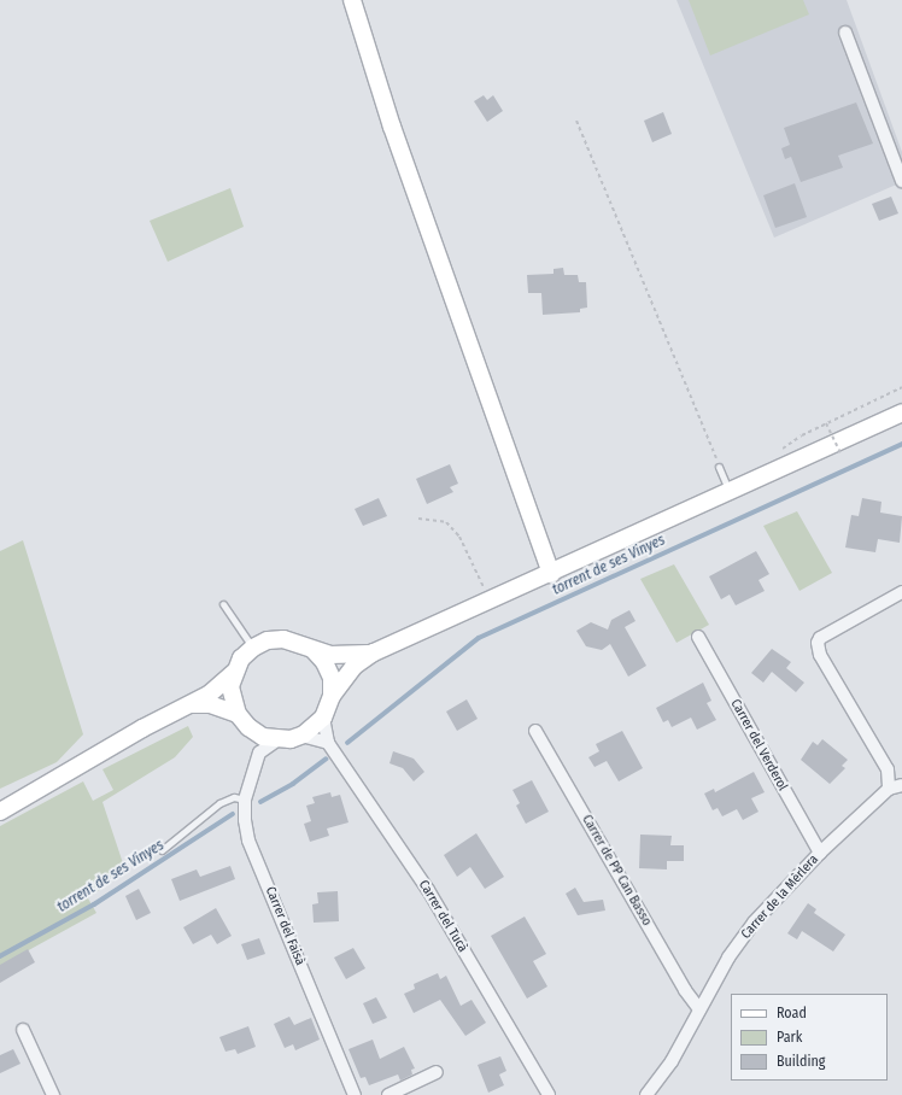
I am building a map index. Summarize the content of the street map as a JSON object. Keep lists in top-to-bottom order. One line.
{"streets":{"street":["Carrer del Verderol","Carrer de PP Can Basso","Carrer de la Mèrlera","Carrer del Tucà","Carrer del Faisà"]},"crossings":[["Carrer del Verderol","Carrer de la Mèrlera"],["Carrer de PP Can Basso","Carrer de la Mèrlera"]],"water":["torrent de ses Vinyes"],"legend":["Road","Park","Building"]}
